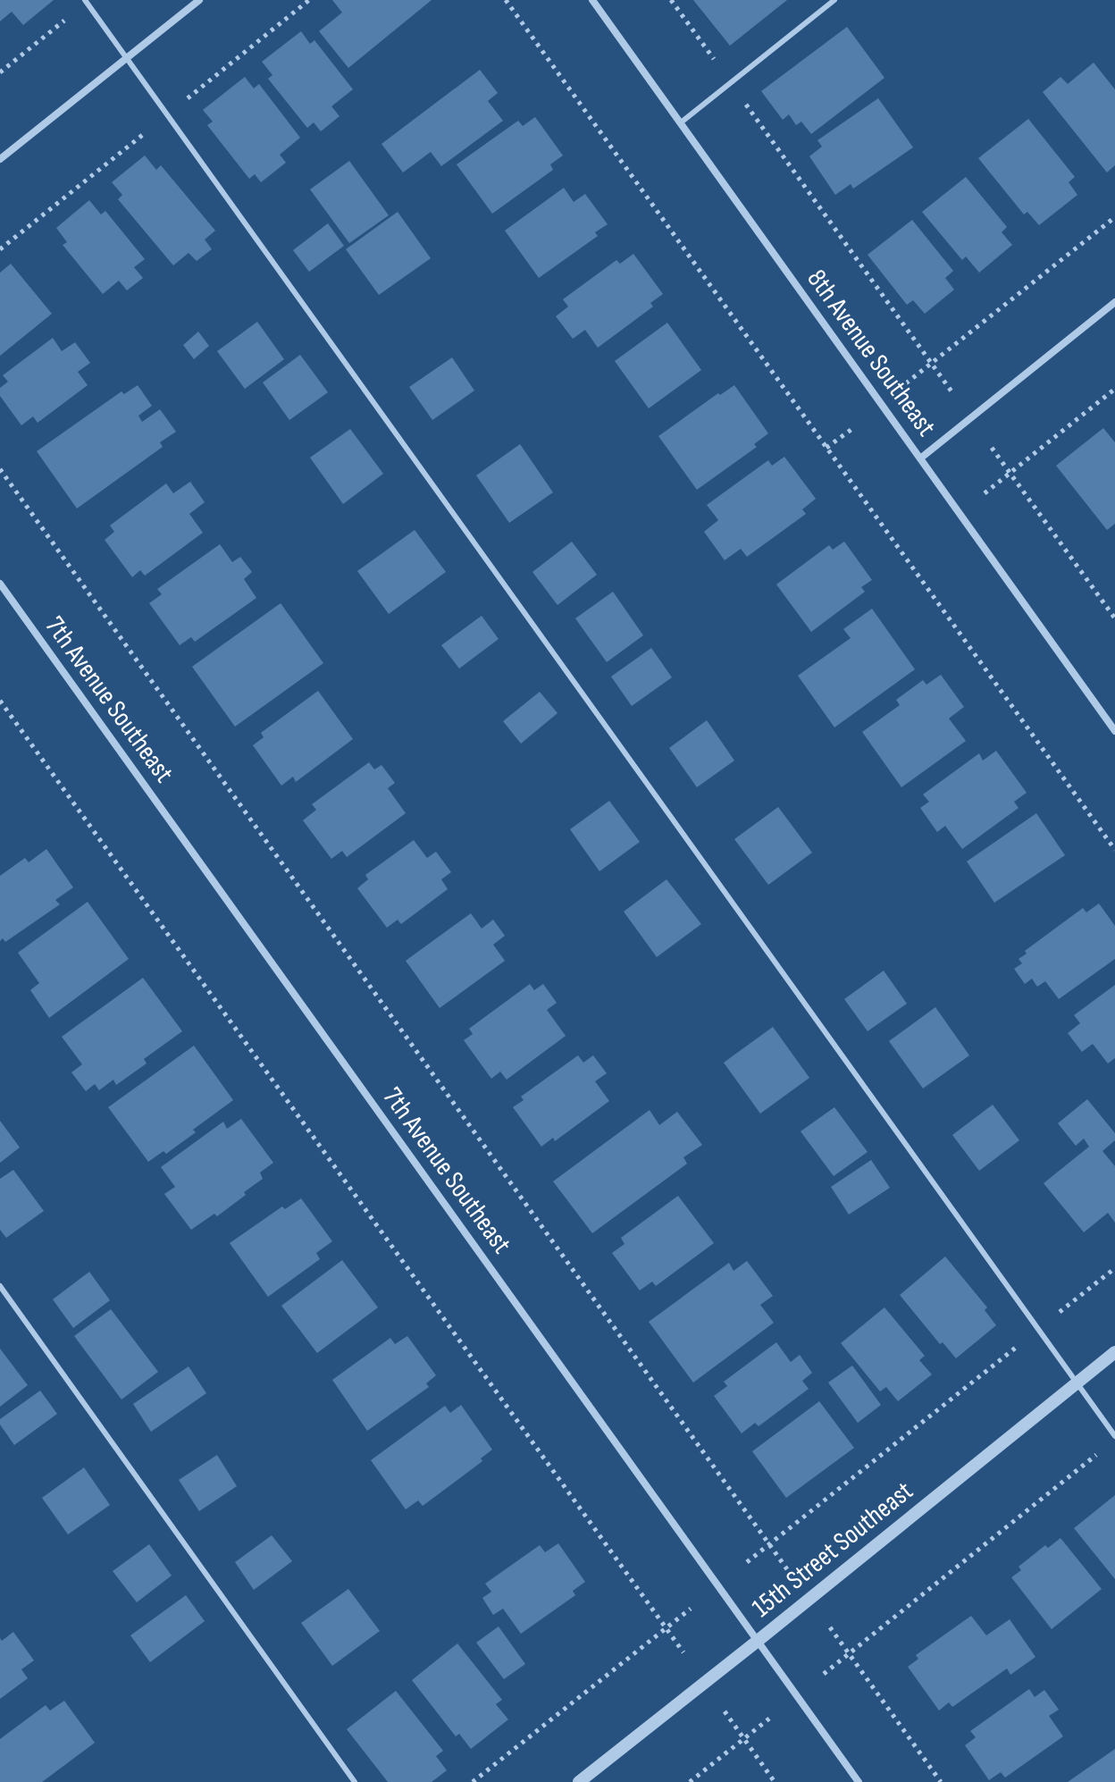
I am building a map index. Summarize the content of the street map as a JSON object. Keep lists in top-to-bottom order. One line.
{"streets":{"street":["8th Avenue Southeast","7th Avenue Southeast","15th Street Southeast"]},"crossings":[["7th Avenue Southeast","15th Street Southeast"]]}
